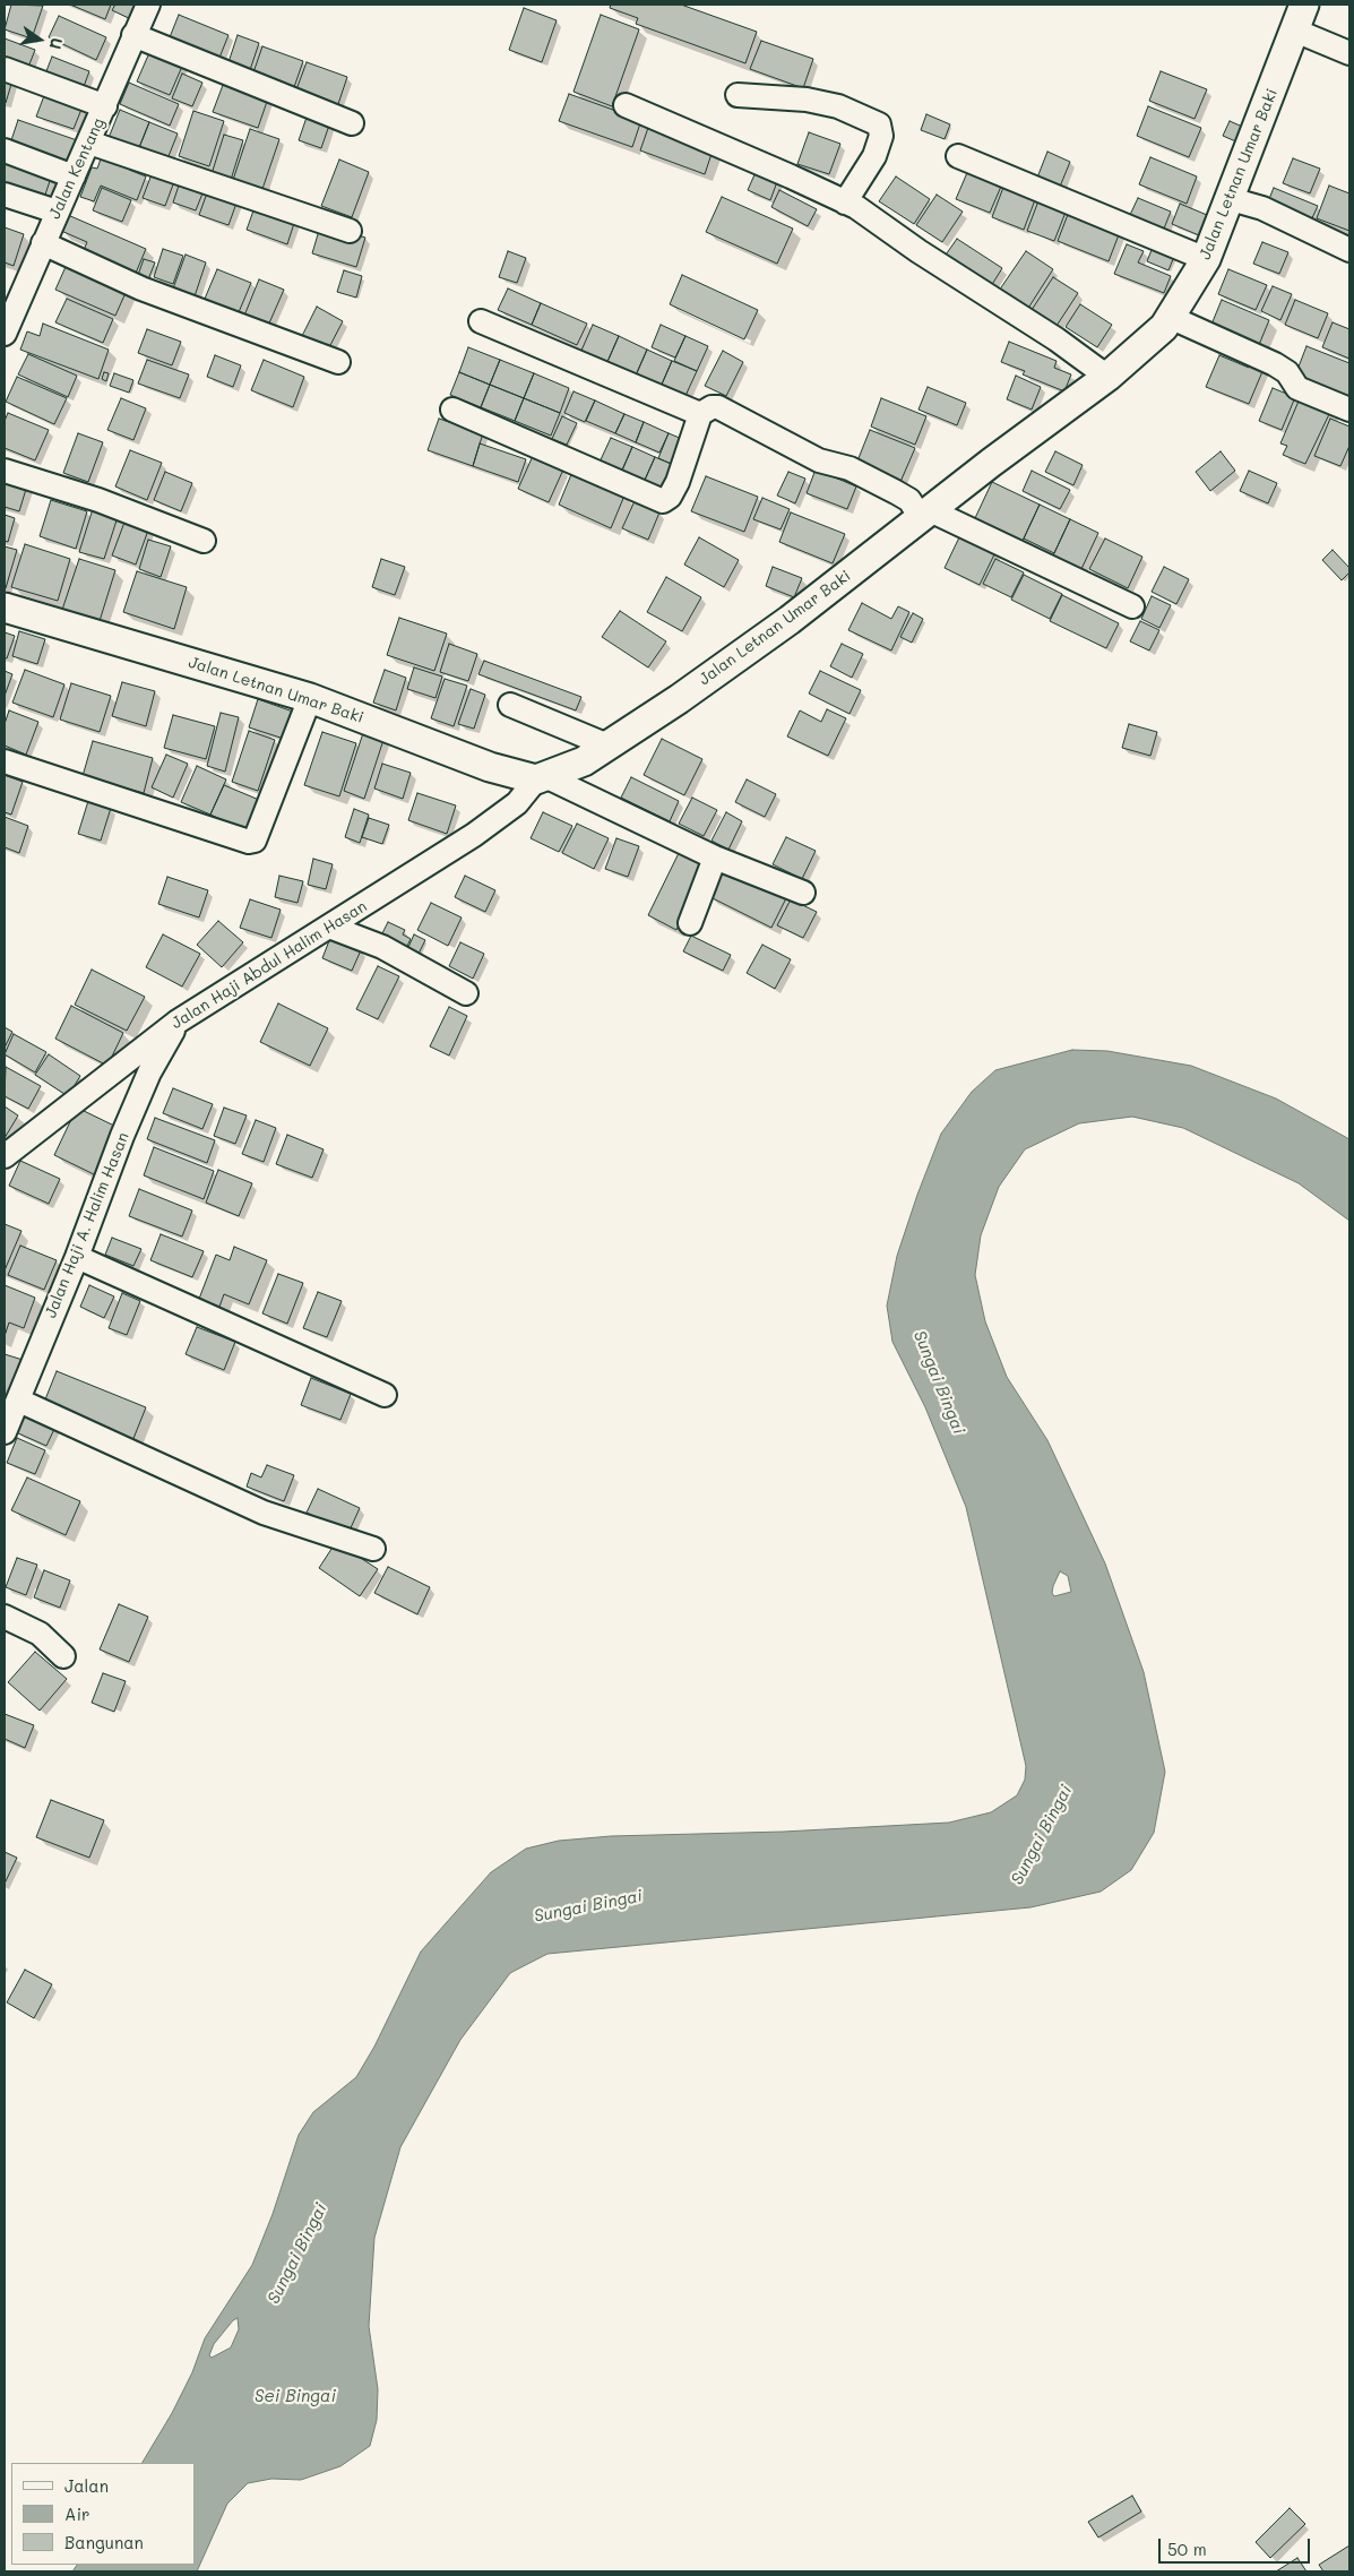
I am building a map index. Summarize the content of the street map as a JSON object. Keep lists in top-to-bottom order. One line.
{"streets":{"street":["Jalan Kentang","Jalan Letnan Umar Baki","Jalan Haji Abdul Halim Hasan","Jalan Haji A. Halim Hasan"]},"crossings":[["Jalan Letnan Umar Baki","Jalan Haji Abdul Halim Hasan"],["Jalan Haji Abdul Halim Hasan","Jalan Haji A. Halim Hasan"]],"water":["Sungai Bingai","Sei Bingai"],"legend":["Jalan","Air","Bangunan"],"scale_bar":"50 m","north":"right"}
